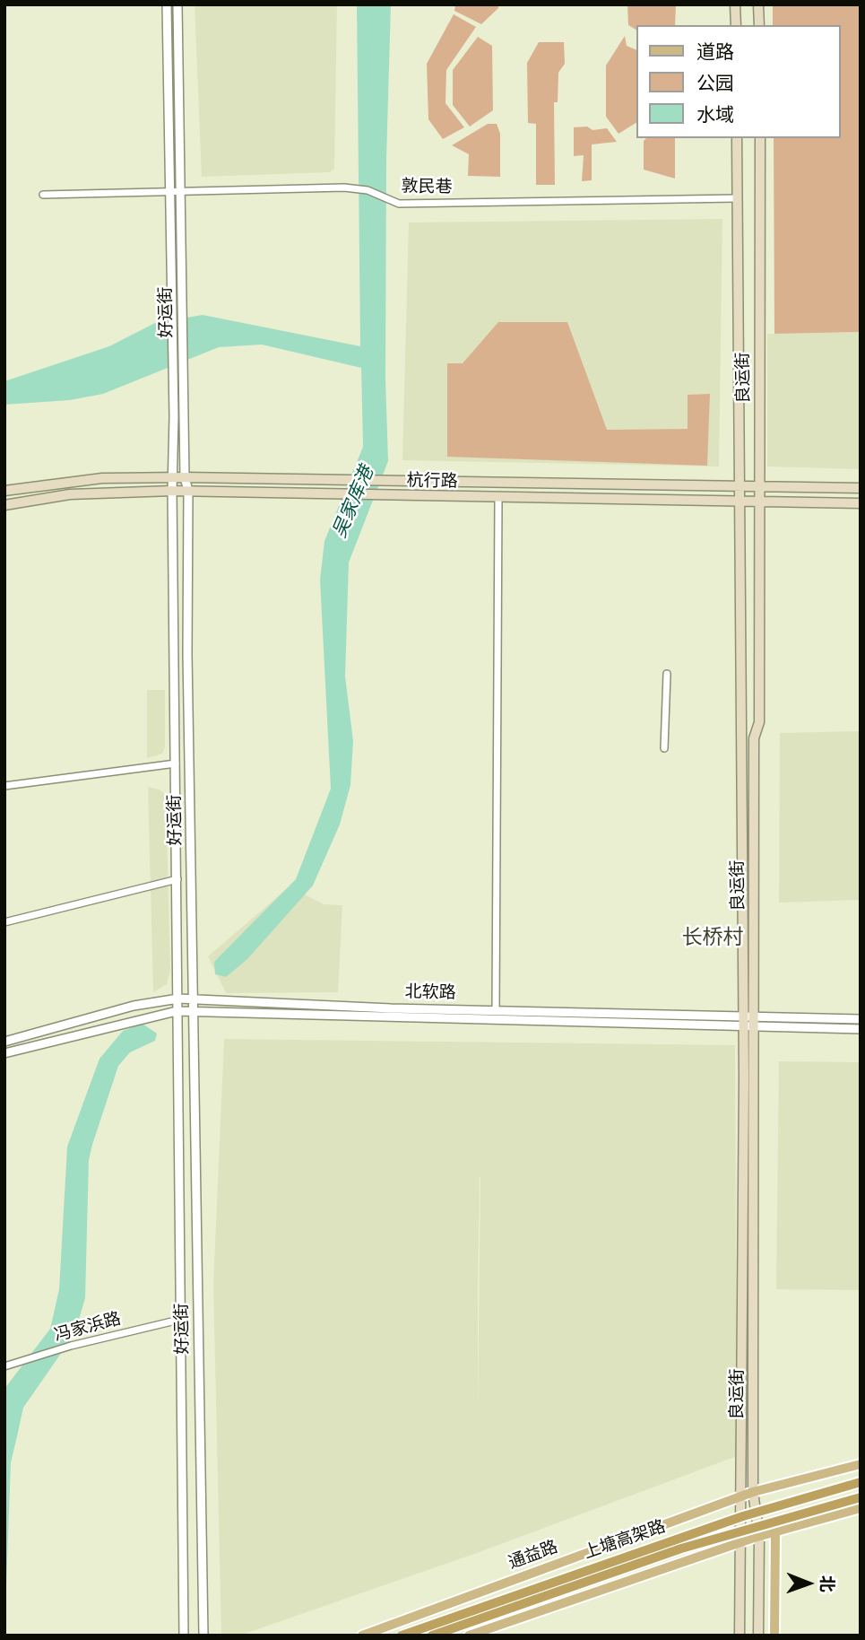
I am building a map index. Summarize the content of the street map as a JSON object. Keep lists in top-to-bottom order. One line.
{"streets":{"highway":["上塘高架路"],"main road":["良运街","杭行路","通益路"],"street":["敦民巷","好运街","北软路","冯家浜路"]},"crossings":[["敦民巷","好运街"],["敦民巷","良运街"],["好运街","杭行路"],["好运街","北软路"],["好运街","冯家浜路"],["良运街","杭行路"],["良运街","北软路"],["良运街","通益路"]],"districts":["长桥村"],"water":["吴家库港"],"legend":["道路","公园","水域"],"north":"right"}
